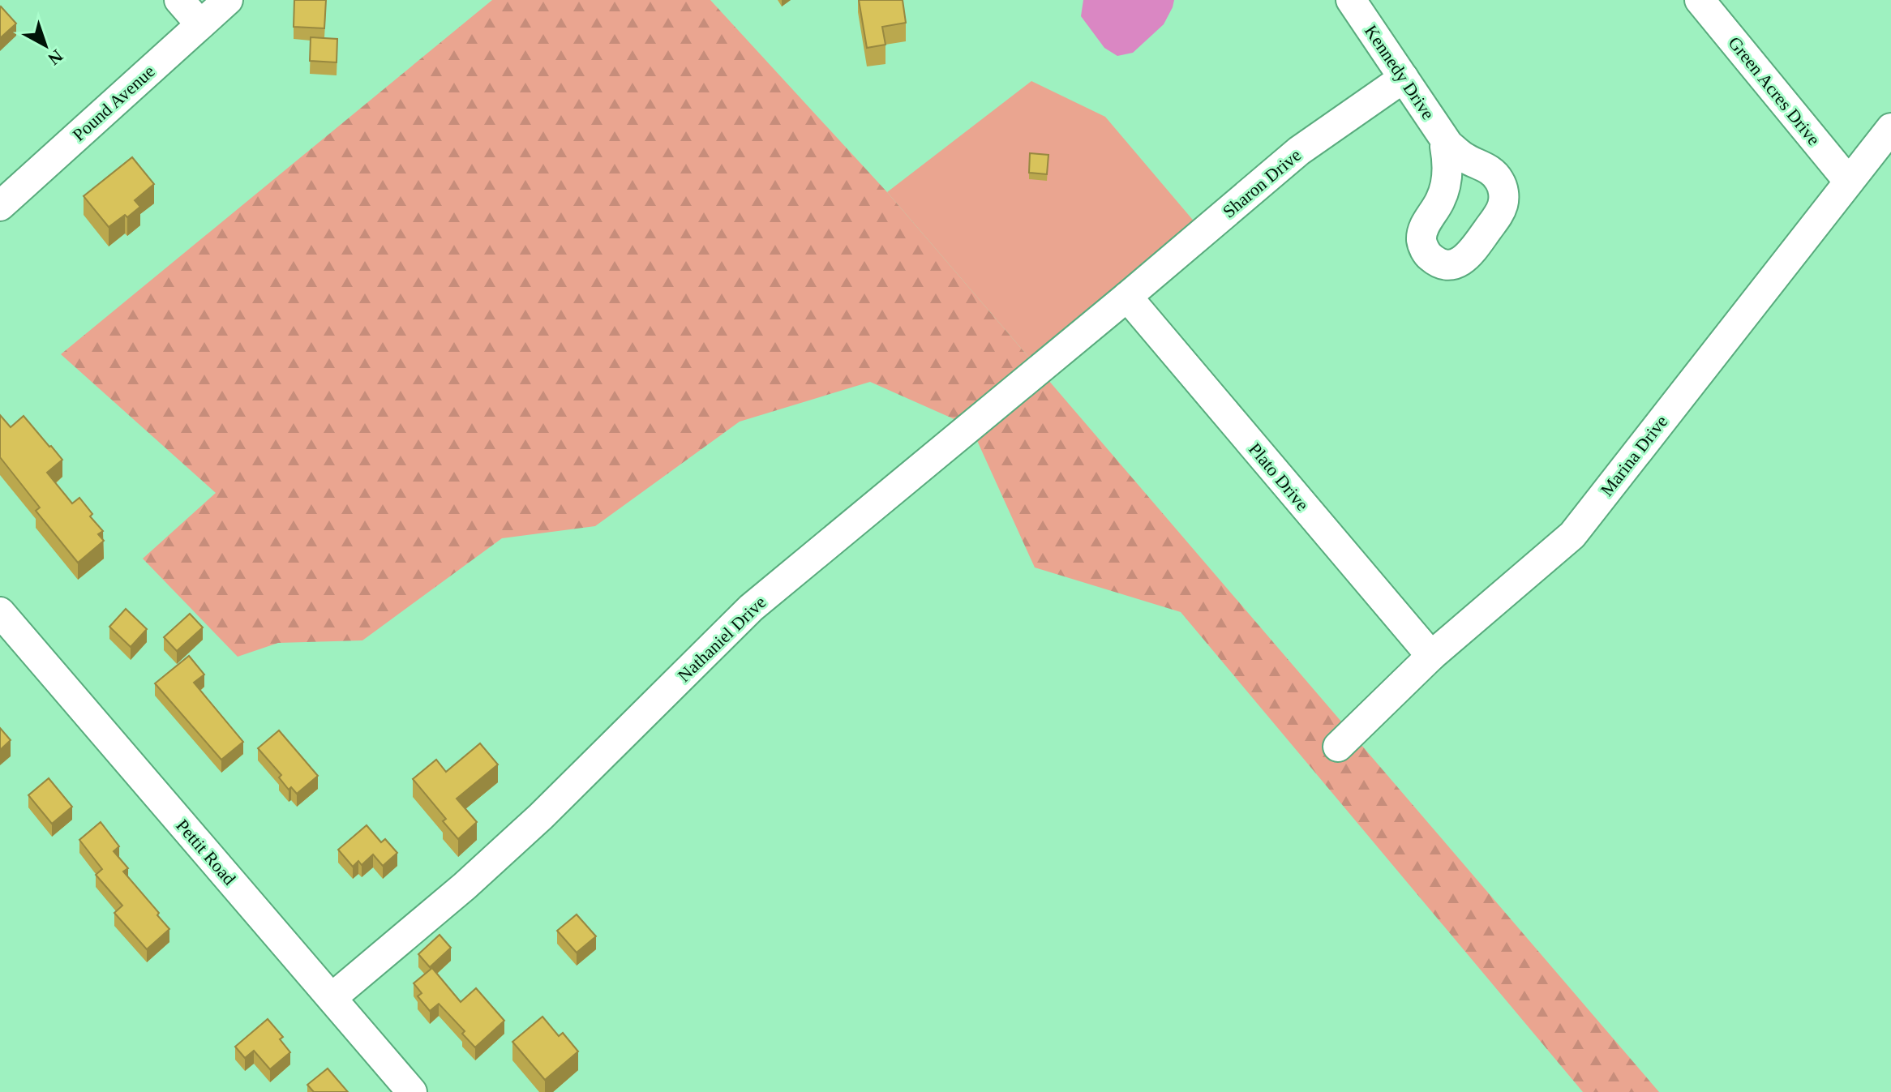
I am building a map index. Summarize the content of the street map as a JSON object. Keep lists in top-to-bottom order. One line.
{"streets":{"street":["Kennedy Drive","Green Acres Drive","Pound Avenue","Sharon Drive","Marina Drive","Plato Drive","Nathaniel Drive","Pettit Road"]},"crossings":[["Kennedy Drive","Sharon Drive"],["Green Acres Drive","Marina Drive"],["Sharon Drive","Plato Drive"],["Sharon Drive","Nathaniel Drive"],["Marina Drive","Plato Drive"],["Plato Drive","Nathaniel Drive"],["Nathaniel Drive","Pettit Road"]],"north":"bottom right"}
